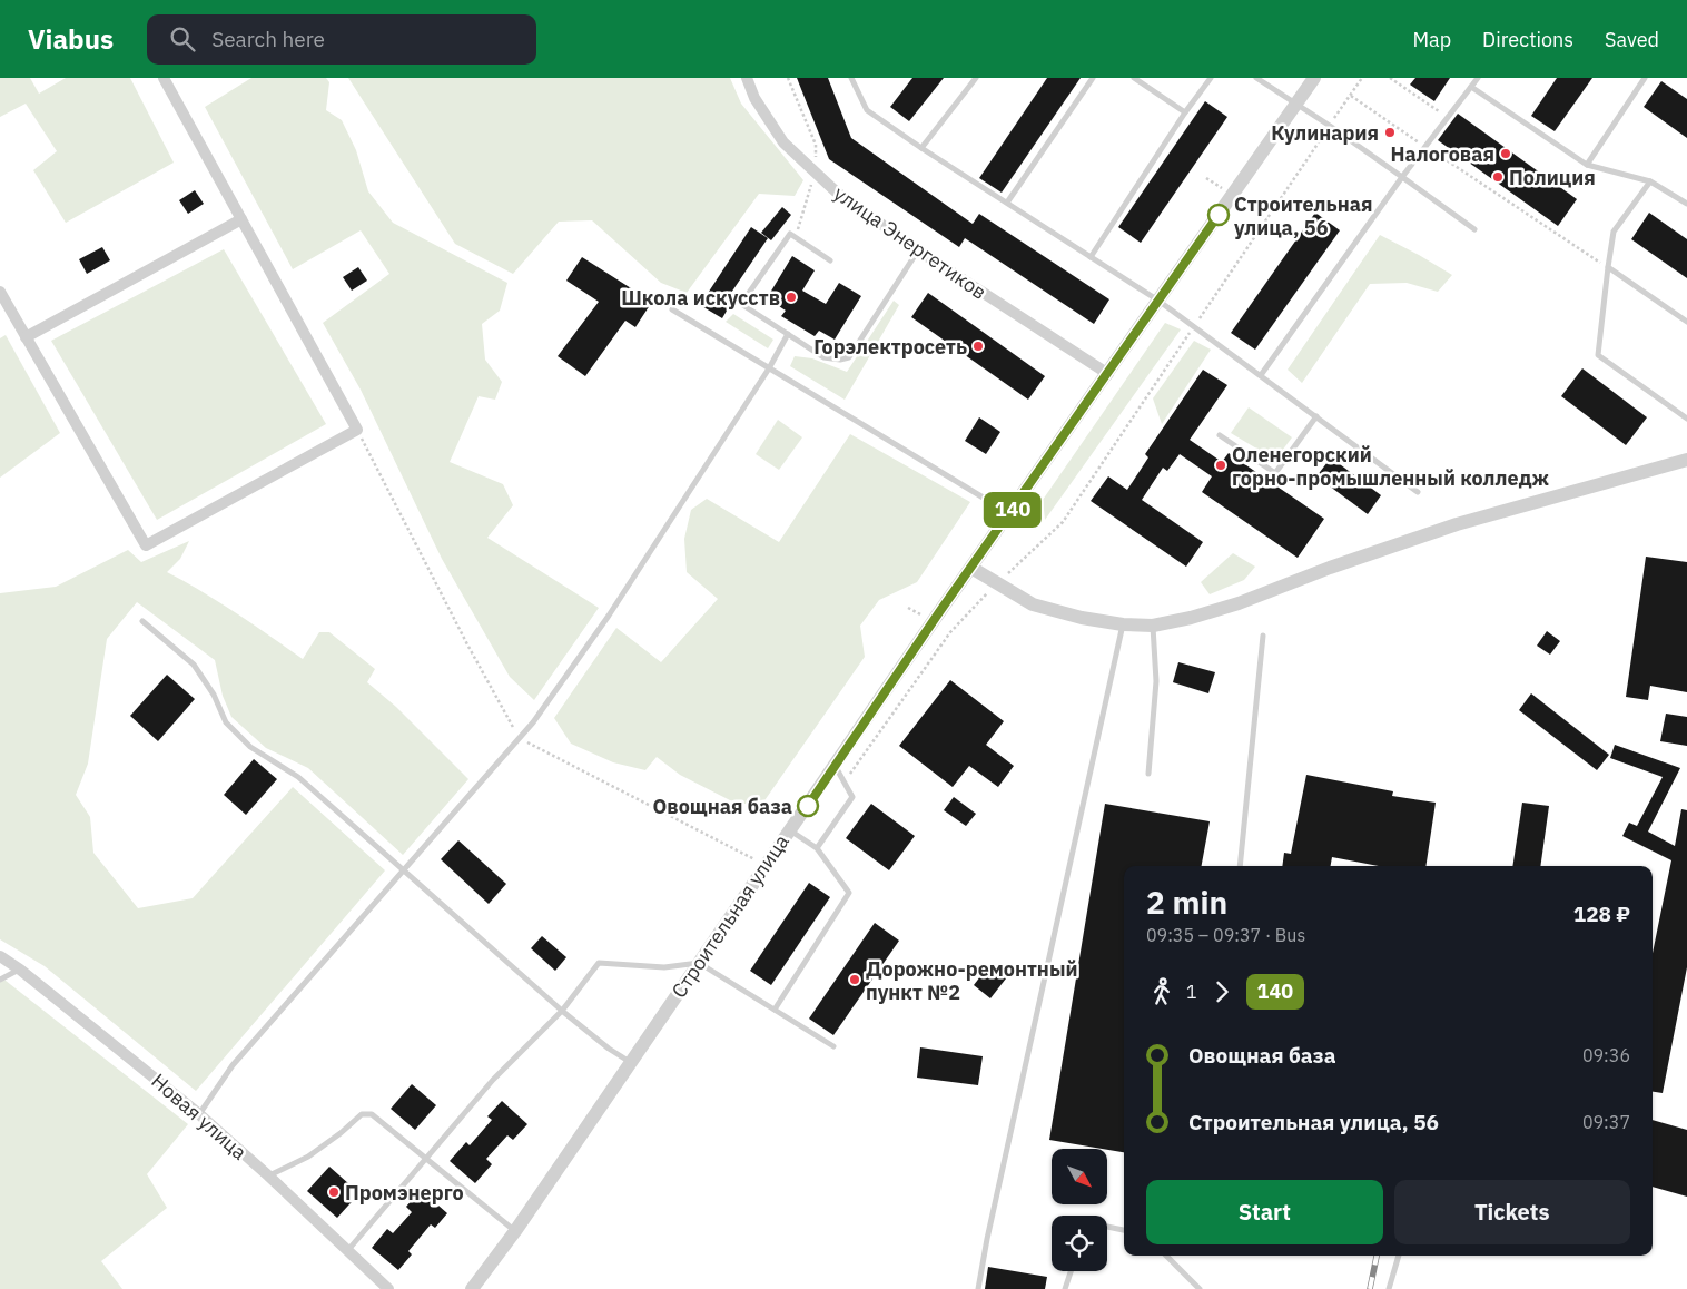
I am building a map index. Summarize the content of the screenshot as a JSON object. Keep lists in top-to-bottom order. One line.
{"streets":{"street":["улица Энергетиков","Строительная улица","Новая улица"]},"crossings":[["улица Энергетиков","Строительная улица"]],"places":["Кулинария","Налоговая","Полиция","Строительная улица, 56","Школа искусств","Горэлектросеть","Оленегорский горно-промышленный колледж","Овощная база","Дорожно-ремонтный пункт №2","Промэнерго"],"lines":["bus line 140"],"north":"bottom right","page":{"header":"Viabus","search":"Search here","nav":["Map","Directions","Saved"],"on_map":"140","heading":["2 min","09:35 – 09:37 · Bus","128 ₽"],"legs":["1","140"],"list":[{"name":"Овощная база","value":"09:36"},{"name":"Строительная улица, 56","value":"09:37"}],"buttons":["Start","Tickets"]}}
